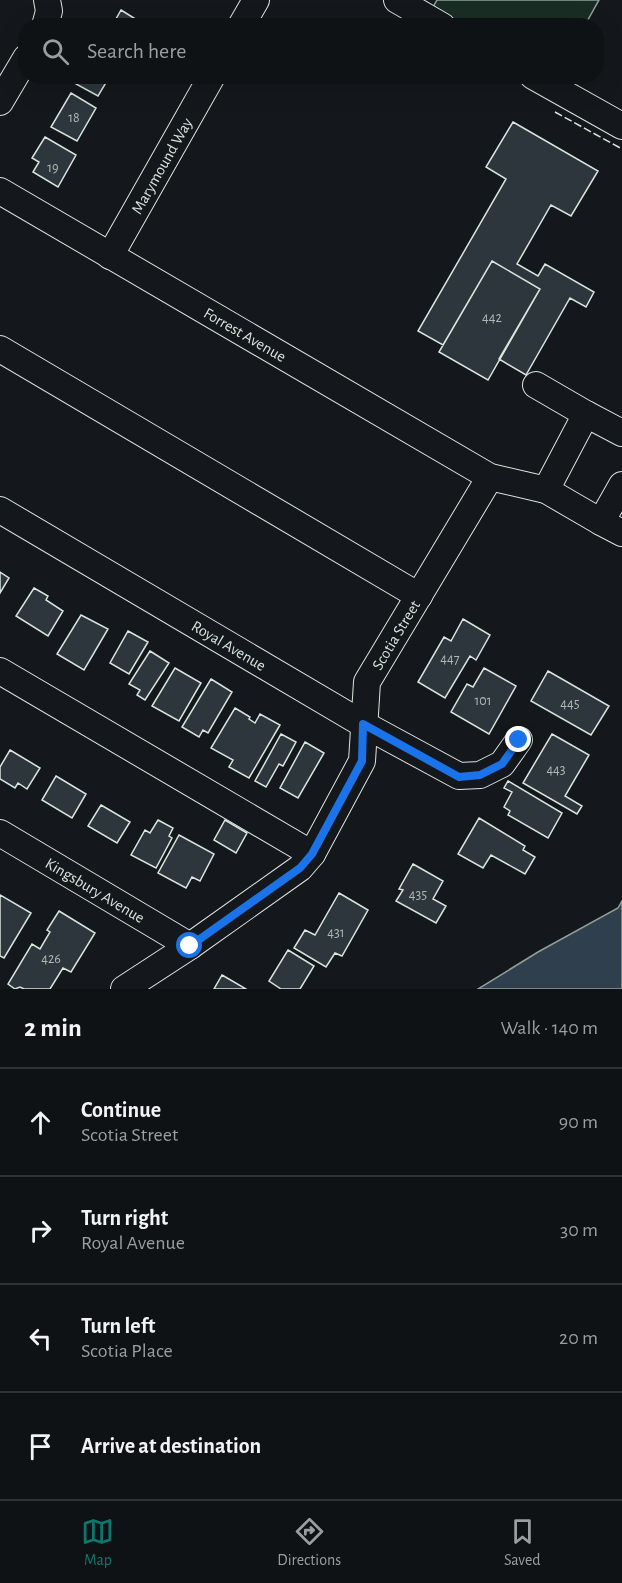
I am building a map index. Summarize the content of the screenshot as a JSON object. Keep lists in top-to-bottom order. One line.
{"streets":{"street":["Marymound Way","Forrest Avenue","Scotia Street","Royal Avenue","Kingsbury Avenue"]},"crossings":[["Marymound Way","Forrest Avenue"],["Forrest Avenue","Scotia Street"],["Scotia Street","Royal Avenue"],["Scotia Street","Kingsbury Avenue"]],"house_numbers":["18","19","442","447","101","445","443","435","431","426"],"page":{"search":"Search here","heading":["2 min","Walk · 140 m"],"list":[["Continue","Scotia Street","90 m"],["Turn right","Royal Avenue","30 m"],["Turn left","Scotia Place","20 m"],"Arrive at destination"],"nav":["Map","Directions","Saved"]}}
